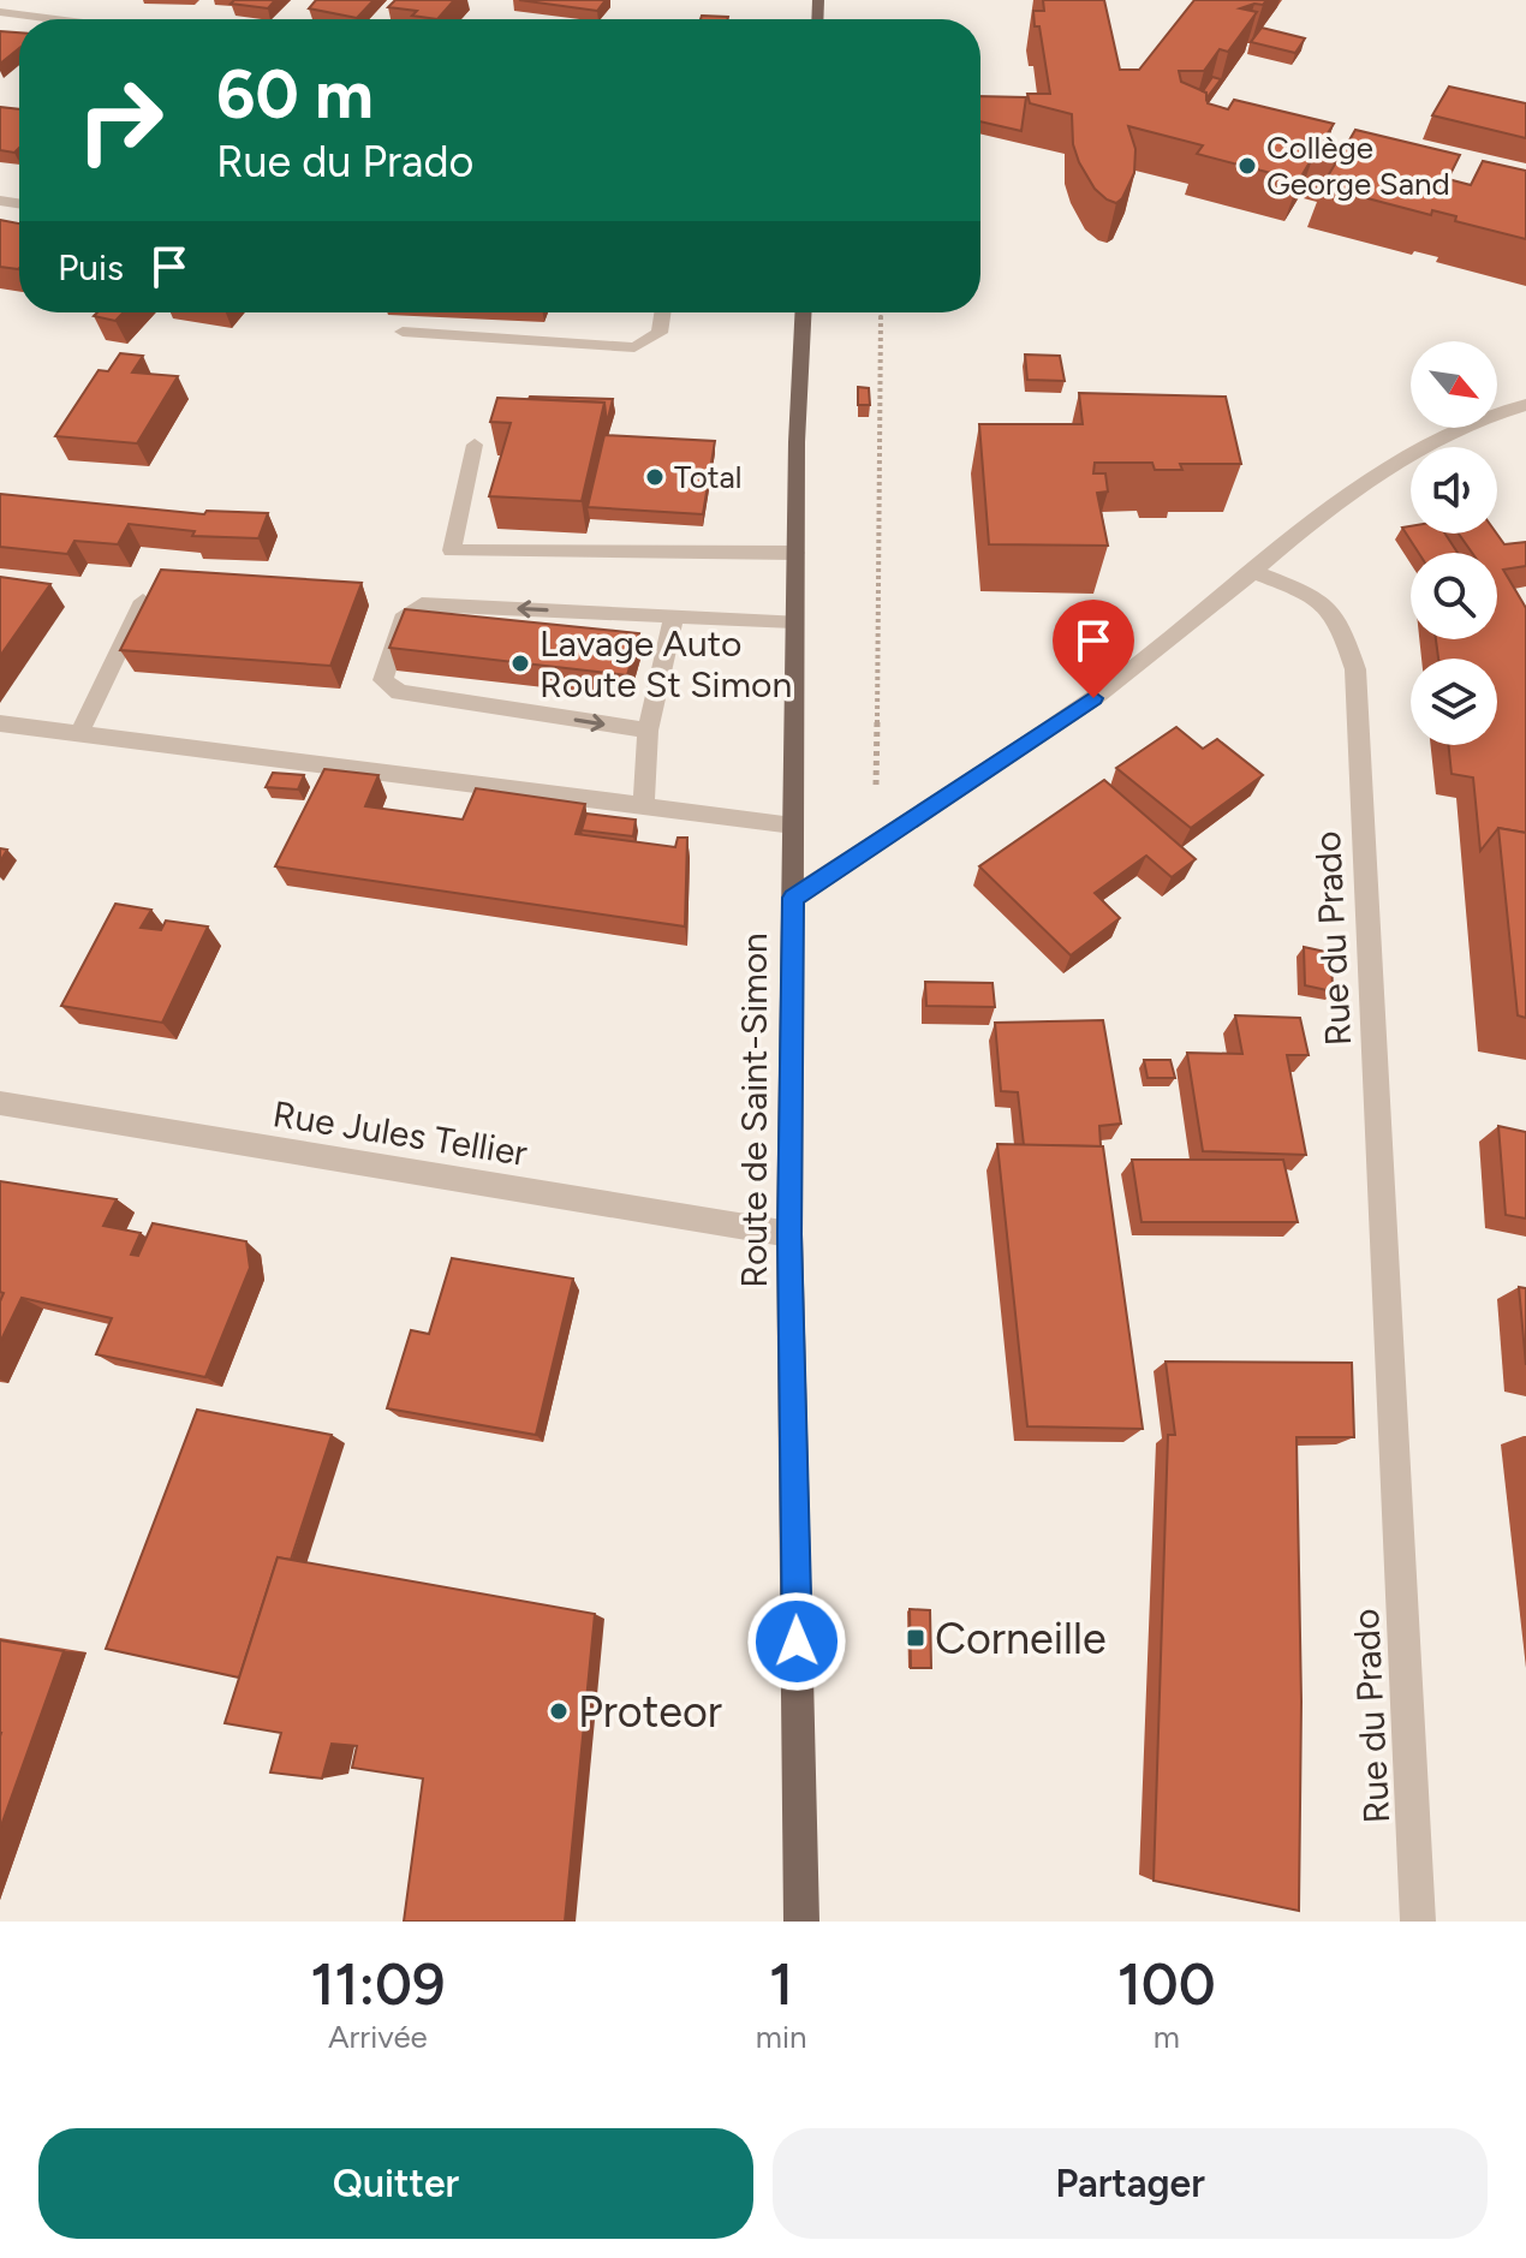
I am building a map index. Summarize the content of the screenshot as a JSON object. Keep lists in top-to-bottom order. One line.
{"streets":{"main road":["Route de Saint-Simon"],"street":["Rue du Prado","Rue Jules Tellier"]},"crossings":[["Route de Saint-Simon","Rue Jules Tellier"]],"places":{"other":["Collège George Sand","Total","Lavage Auto Route St Simon","Proteor"],"transit":["Corneille"]},"north":"bottom right","page":{"turn":["60 m","Rue du Prado"],"then":"Puis","eta":["11:09","Arrivée","1","min","100","m"],"buttons":["Quitter","Partager"]}}
